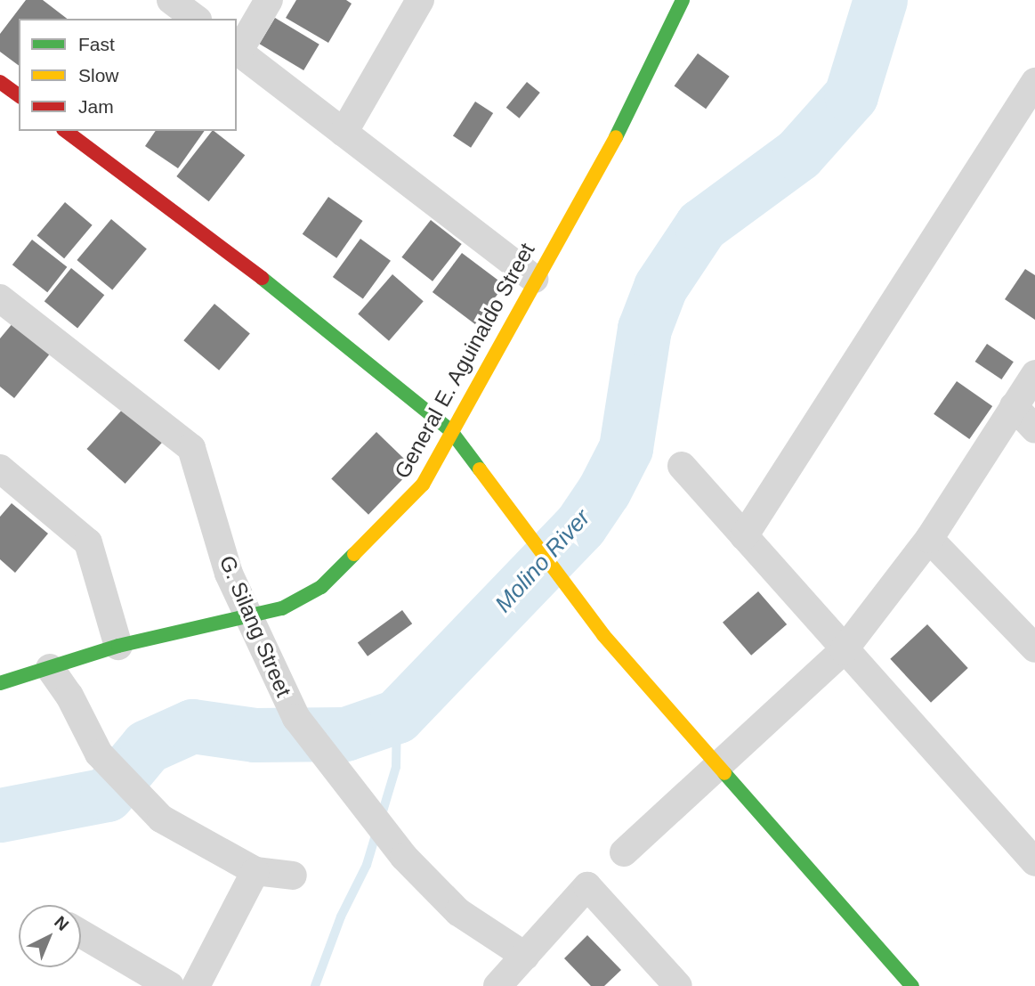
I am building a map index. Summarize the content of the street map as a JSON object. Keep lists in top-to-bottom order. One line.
{"streets":{"street":["General E. Aguinaldo Street","G. Silang Street"]},"crossings":[["General E. Aguinaldo Street","G. Silang Street"]],"water":["Molino River"],"legend":["Fast","Slow","Jam"],"north":"top right"}
